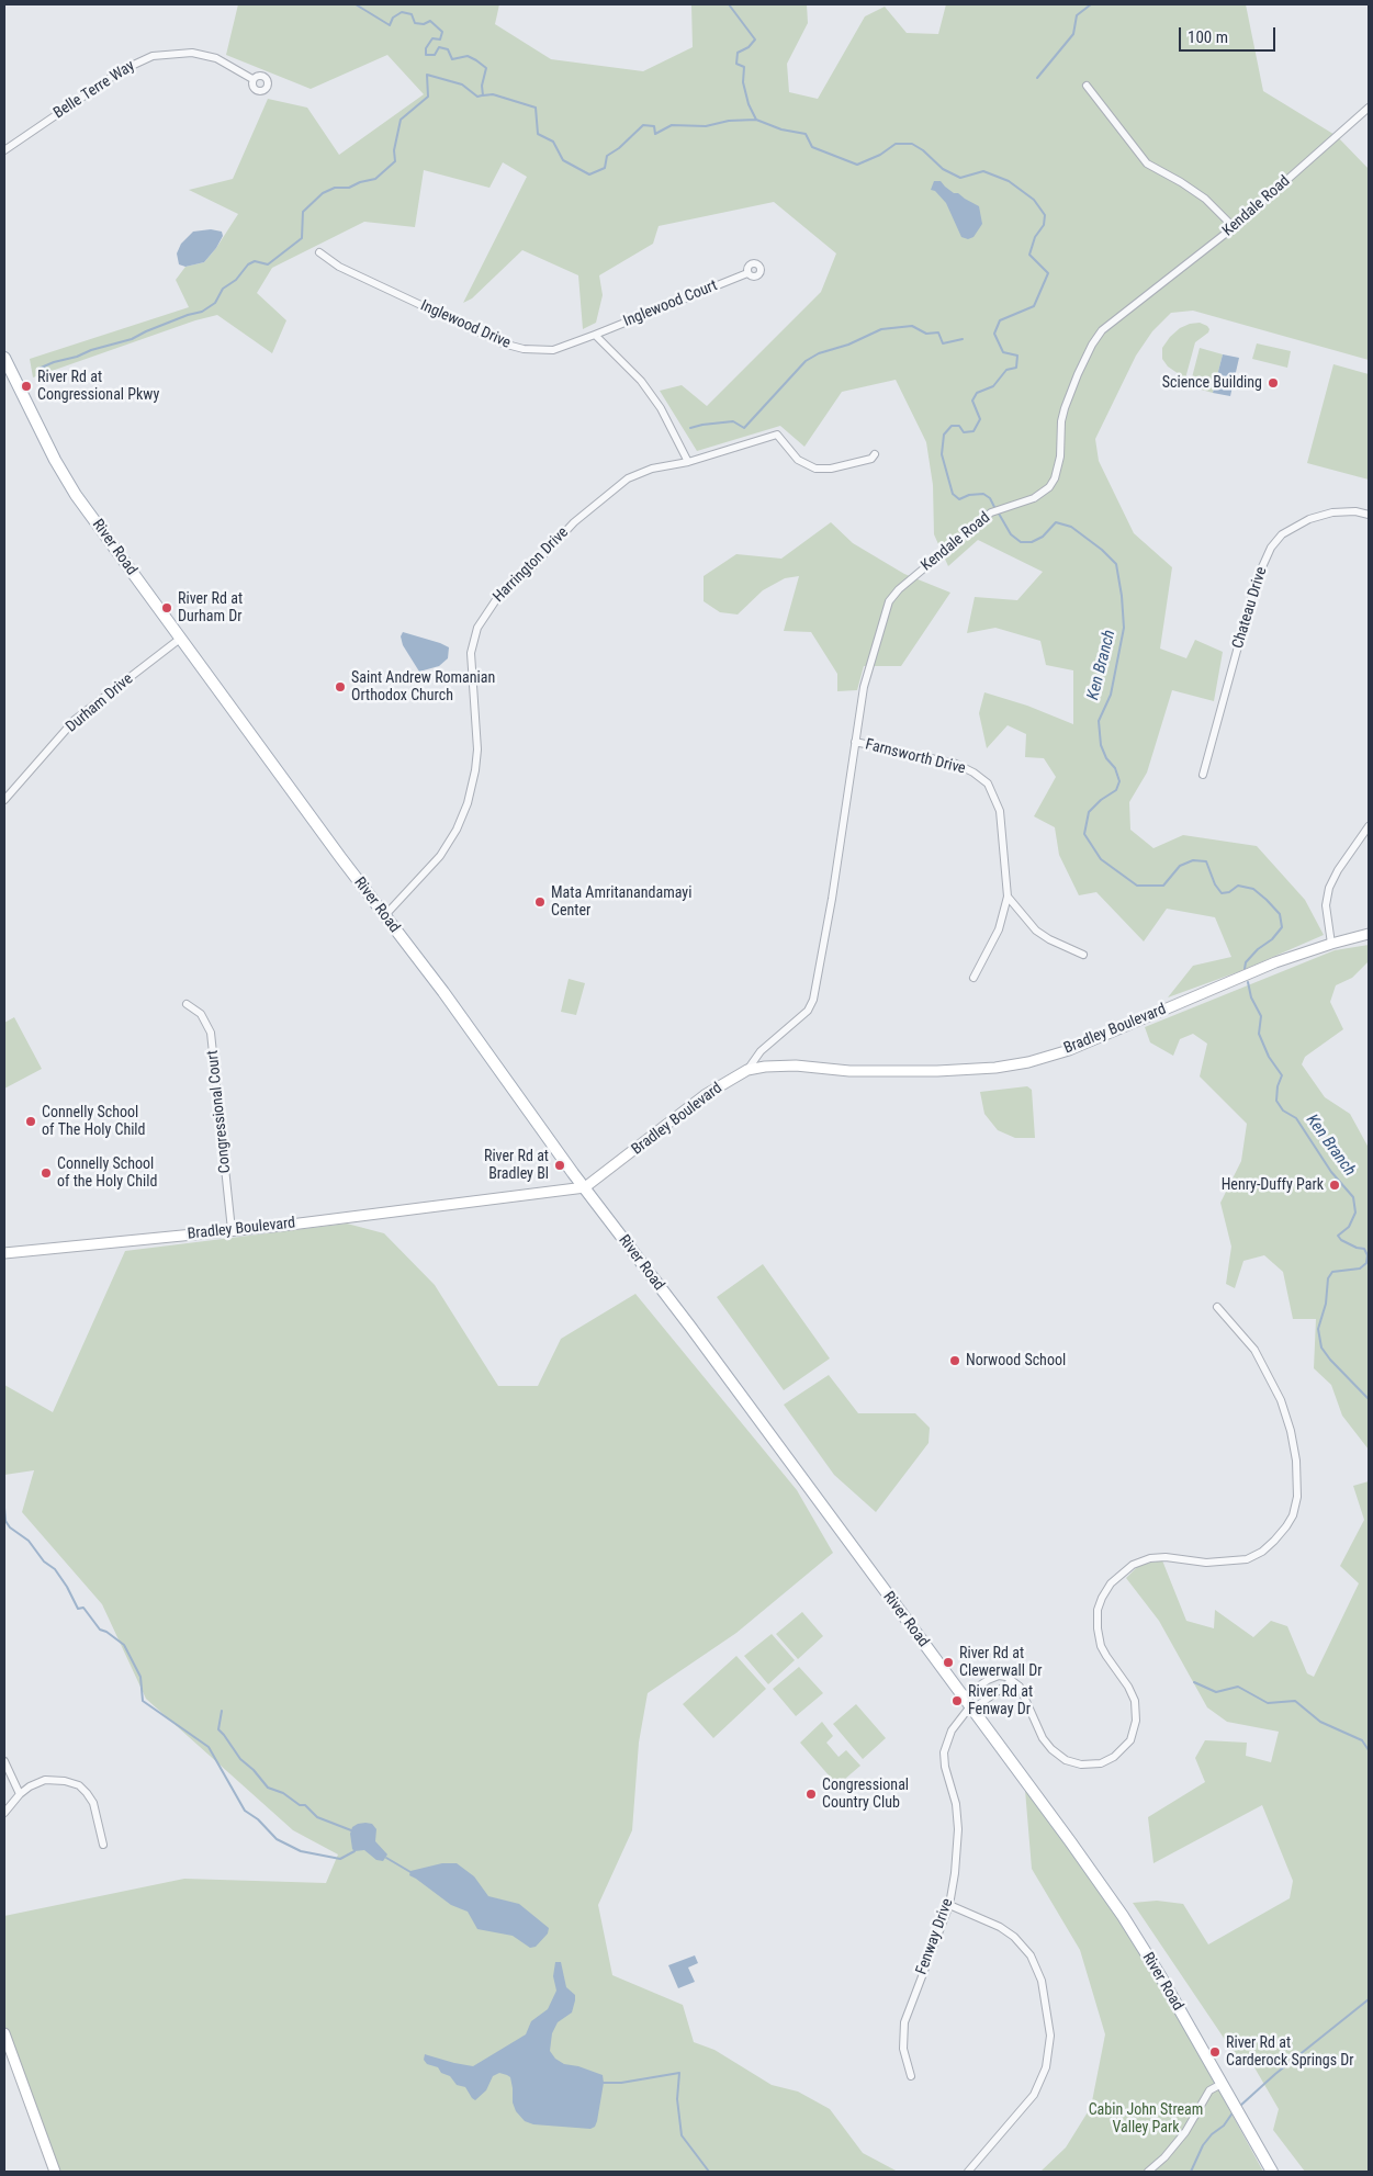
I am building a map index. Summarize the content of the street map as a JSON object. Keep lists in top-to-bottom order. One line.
{"streets":{"main road":["River Road","Bradley Boulevard"],"street":["Belle Terre Way","Kendale Road","Inglewood Court","Inglewood Drive","Harrington Drive","Chateau Drive","Durham Drive","Farnsworth Drive","Congressional Court","Fenway Drive"]},"crossings":[["Kendale Road","Farnsworth Drive"],["Kendale Road","Bradley Boulevard"],["Inglewood Court","Inglewood Drive"],["River Road","Harrington Drive"],["River Road","Durham Drive"],["River Road","Bradley Boulevard"],["River Road","Fenway Drive"],["Bradley Boulevard","Congressional Court"]],"water":["Ken Branch"],"parks":["Cabin John Stream Valley Park"],"places":["Science Building","River Rd at Congressional Pkwy","River Rd at Durham Dr","Saint Andrew Romanian Orthodox Church","Mata Amritanandamayi Center","Connelly School of The Holy Child","River Rd at Bradley Bl","Connelly School of the Holy Child","Henry-Duffy Park","Norwood School","River Rd at Clewerwall Dr","River Rd at Fenway Dr","Congressional Country Club","River Rd at Carderock Springs Dr"],"scale_bar":"100 m"}
